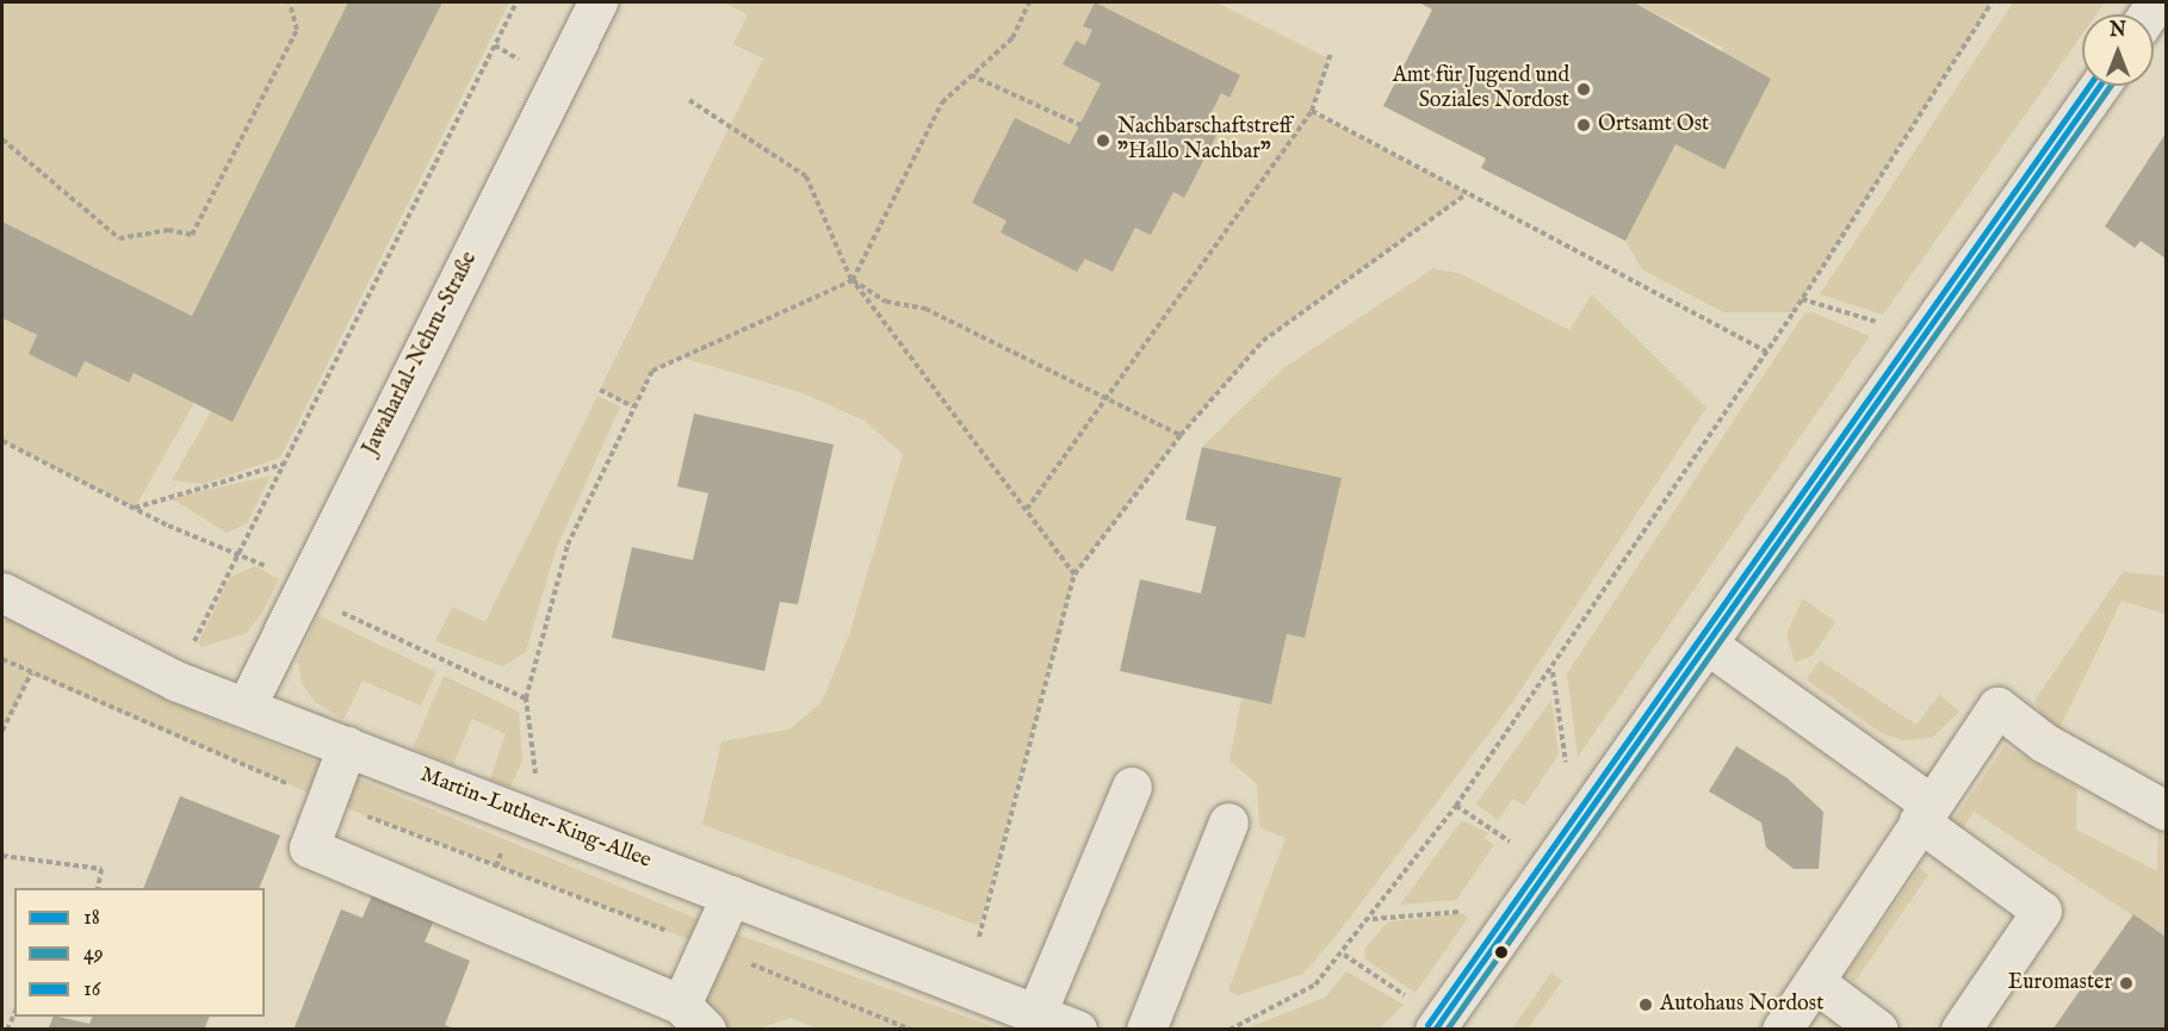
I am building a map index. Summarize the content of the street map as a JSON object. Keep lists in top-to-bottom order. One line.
{"streets":{"street":["Jawaharlal-Nehru-Straße","Martin-Luther-King-Allee"]},"crossings":[["Jawaharlal-Nehru-Straße","Martin-Luther-King-Allee"]],"places":["Amt für Jugend und Soziales Nordost","Ortsamt Ost","Nachbarschaftstreff \"Hallo Nachbar\"","Euromaster","Autohaus Nordost"],"lines":["transit line 18","transit line 49","transit line 16"],"legend":["18","49","16"],"north":"top"}
